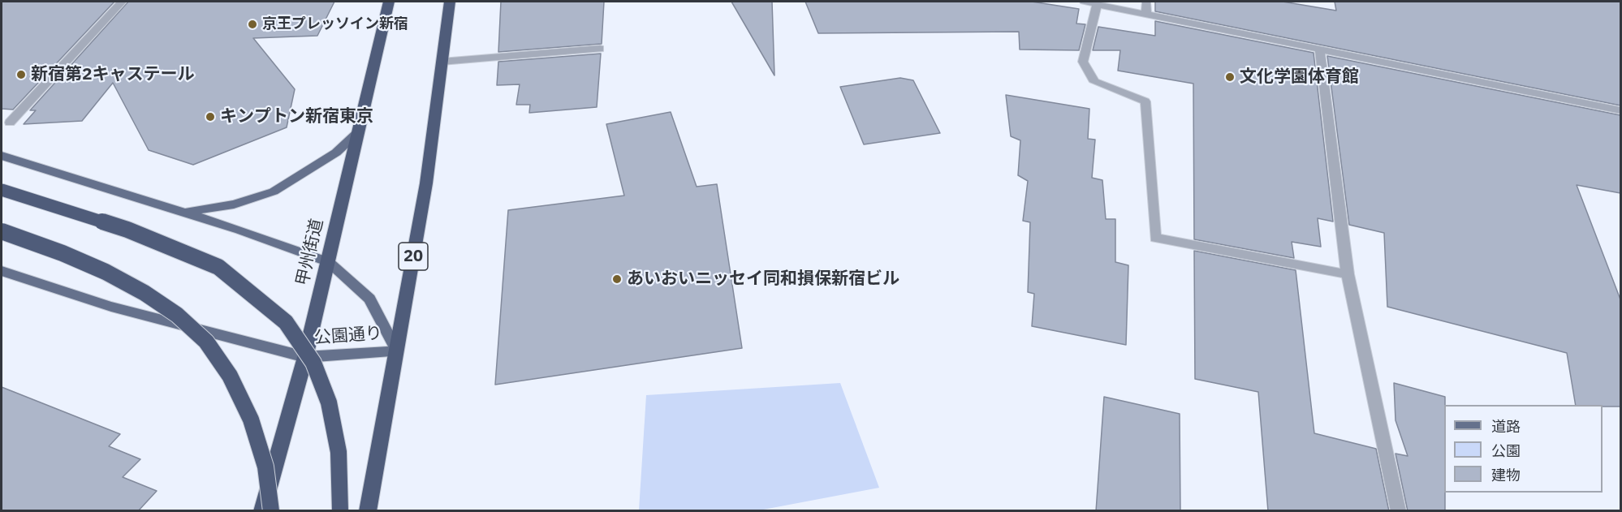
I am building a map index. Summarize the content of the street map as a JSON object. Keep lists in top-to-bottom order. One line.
{"streets":{"highway":["甲州街道","20"],"main road":["公園通り"]},"crossings":[["甲州街道","公園通り"],["20","公園通り"]],"places":["京王プレッソイン新宿","新宿第2キャステール","文化学園体育館","キンプトン新宿東京","あいおいニッセイ同和損保新宿ビル"],"legend":["道路","公園","建物"]}
